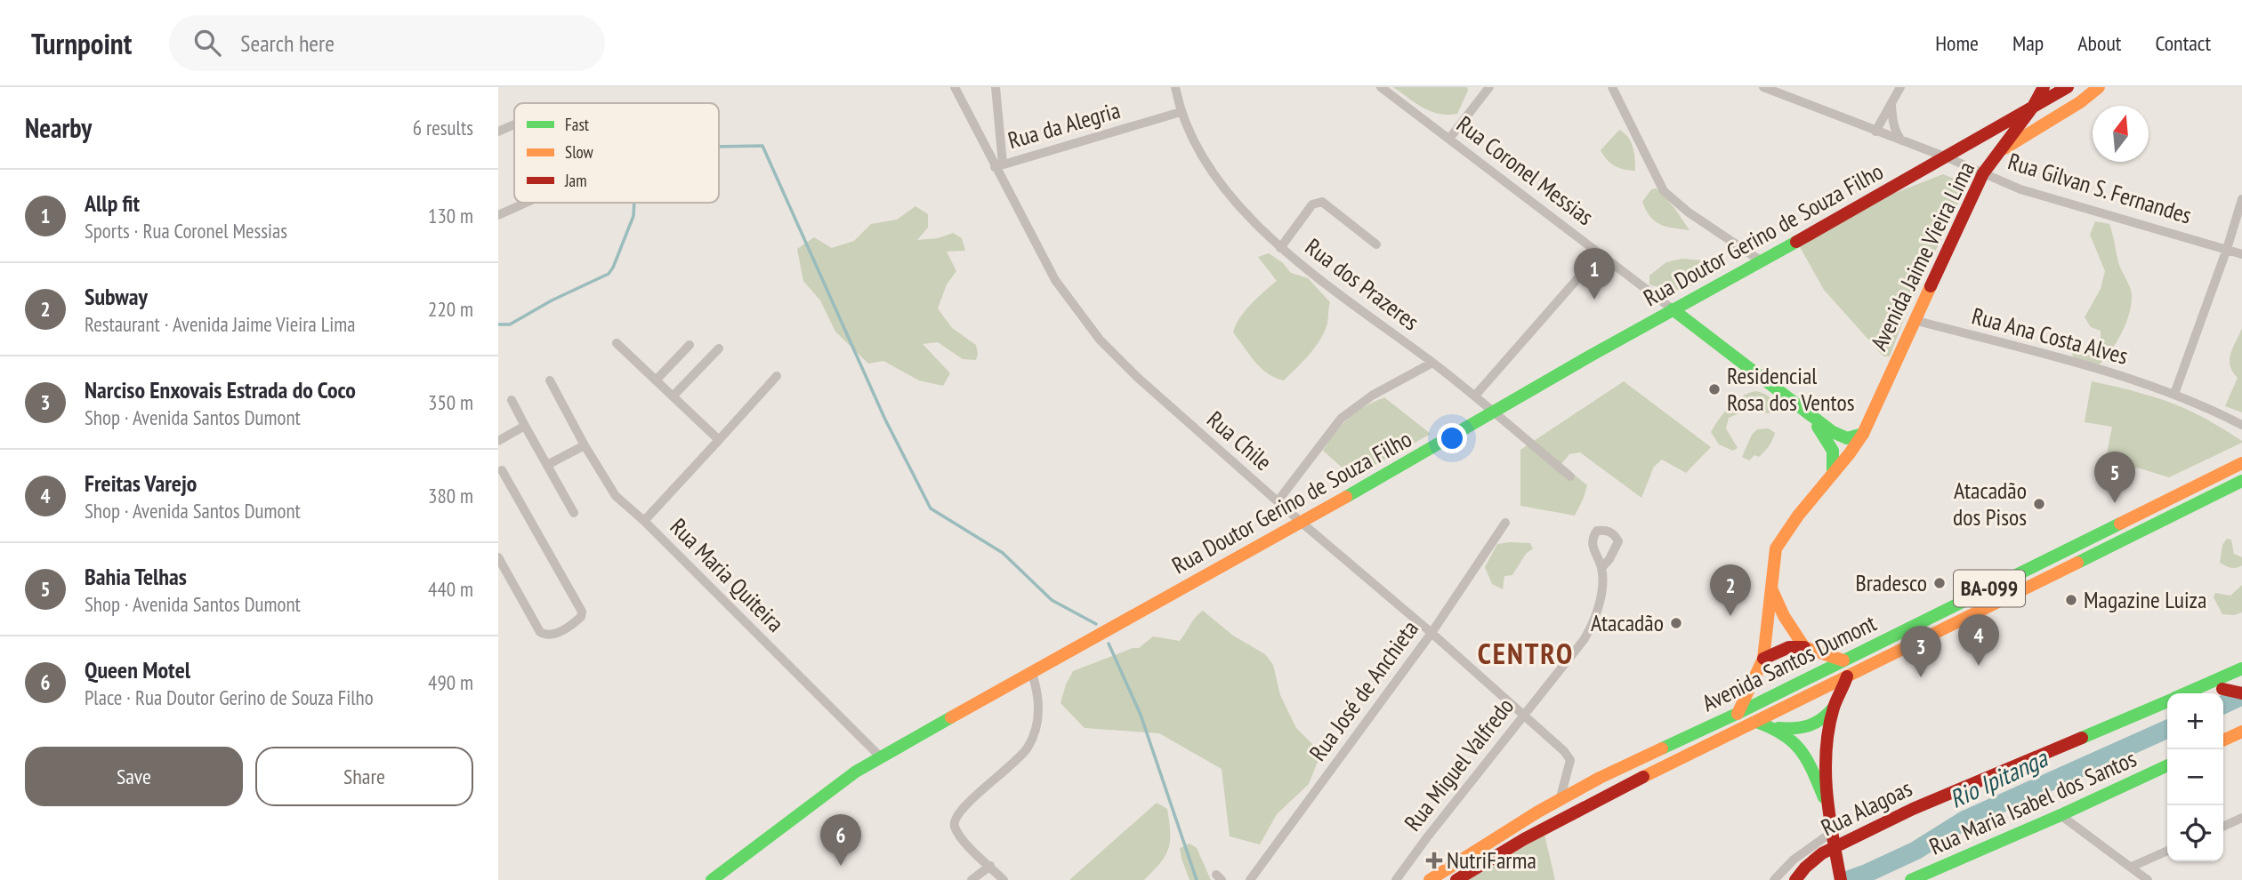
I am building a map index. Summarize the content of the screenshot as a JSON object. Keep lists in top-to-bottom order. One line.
{"streets":{"main road":["Rua Doutor Gerino de Souza Filho","Avenida Jaime Vieira Lima","BA-099","Avenida Santos Dumont","Rua Maria Isabel dos Santos","Rua Alagoas"],"street":["Rua da Alegria","Rua Coronel Messias","Rua Gilvan S. Fernandes","Rua dos Prazeres","Rua Ana Costa Alves","Rua Chile","Rua Maria Quiteira","Rua José de Anchieta","Rua Miguel Valfredo"]},"crossings":[["Rua da Alegria","Rua dos Prazeres"],["Rua da Alegria","Rua Chile"],["Rua Coronel Messias","Rua Doutor Gerino de Souza Filho"],["Rua Gilvan S. Fernandes","Rua Doutor Gerino de Souza Filho"],["Rua Gilvan S. Fernandes","Avenida Jaime Vieira Lima"],["Rua Doutor Gerino de Souza Filho","Avenida Jaime Vieira Lima"],["Rua Doutor Gerino de Souza Filho","Rua dos Prazeres"],["Rua Doutor Gerino de Souza Filho","Rua Chile"],["Rua Doutor Gerino de Souza Filho","Rua Maria Quiteira"],["Avenida Jaime Vieira Lima","Rua Ana Costa Alves"],["Avenida Jaime Vieira Lima","Avenida Santos Dumont"],["Rua Chile","Avenida Santos Dumont"],["Rua Chile","Rua José de Anchieta"],["Rua Chile","Rua Miguel Valfredo"]],"districts":["CENTRO"],"water":["Rio Ipitanga"],"places":{"other":["Residencial Rosa dos Ventos","Atacadão dos Pisos","Bradesco","Magazine Luiza","Atacadão"],"health":["NutriFarma"]},"legend":["Fast","Slow","Jam"],"north":"top","page":{"header":"Turnpoint","search":"Search here","nav":["Home","Map","About","Contact"],"heading":["Nearby","6 results"],"list":[{"mark":"1","name":"Allp fit","note":"Sports · Rua Coronel Messias","value":"130 m"},{"mark":"2","name":"Subway","note":"Restaurant · Avenida Jaime Vieira Lima","value":"220 m"},{"mark":"3","name":"Narciso Enxovais Estrada do Coco","note":"Shop · Avenida Santos Dumont","value":"350 m"},{"mark":"4","name":"Freitas Varejo","note":"Shop · Avenida Santos Dumont","value":"380 m"},{"mark":"5","name":"Bahia Telhas","note":"Shop · Avenida Santos Dumont","value":"440 m"},{"mark":"6","name":"Queen Motel","note":"Place · Rua Doutor Gerino de Souza Filho","value":"490 m"}],"pins":["1","5","2","4","3","6"],"map_buttons":["+","−"],"buttons":["Save","Share"]}}
